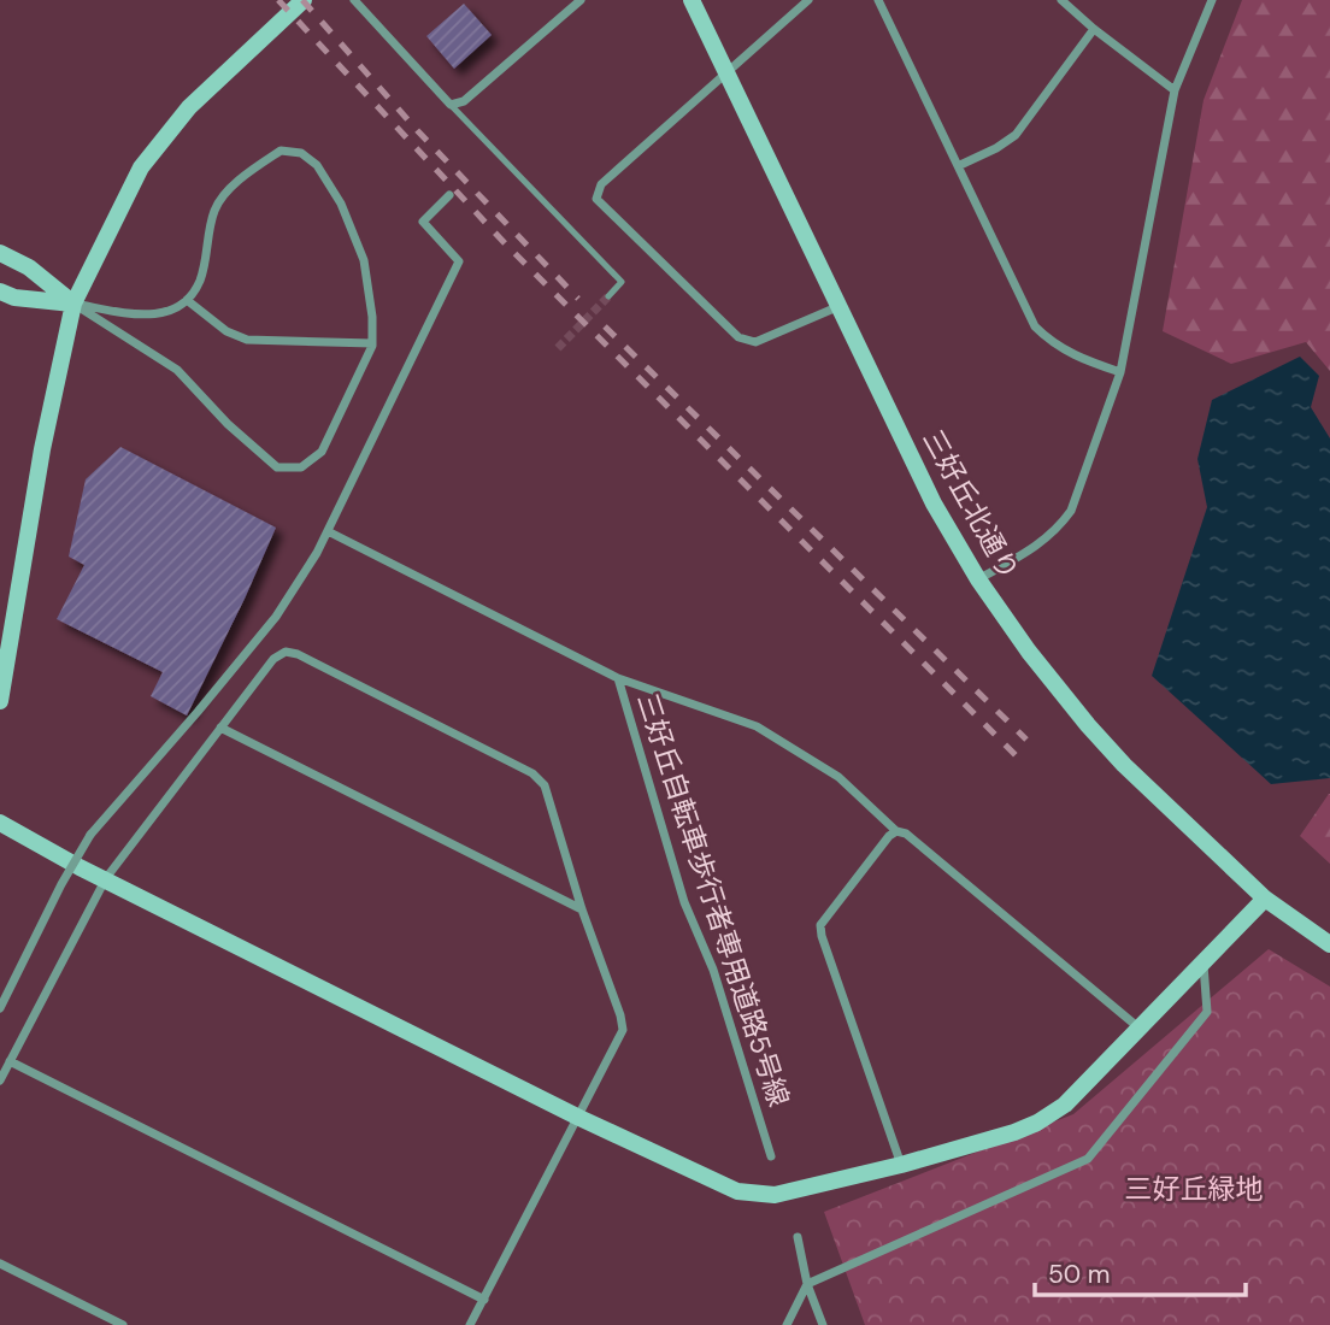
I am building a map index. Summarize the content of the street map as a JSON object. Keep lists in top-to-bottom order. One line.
{"streets":{"street":["三好丘北通り","三好丘自転車歩行者専用道路5号線"]},"parks":["三好丘緑地"],"scale_bar":"50 m"}
